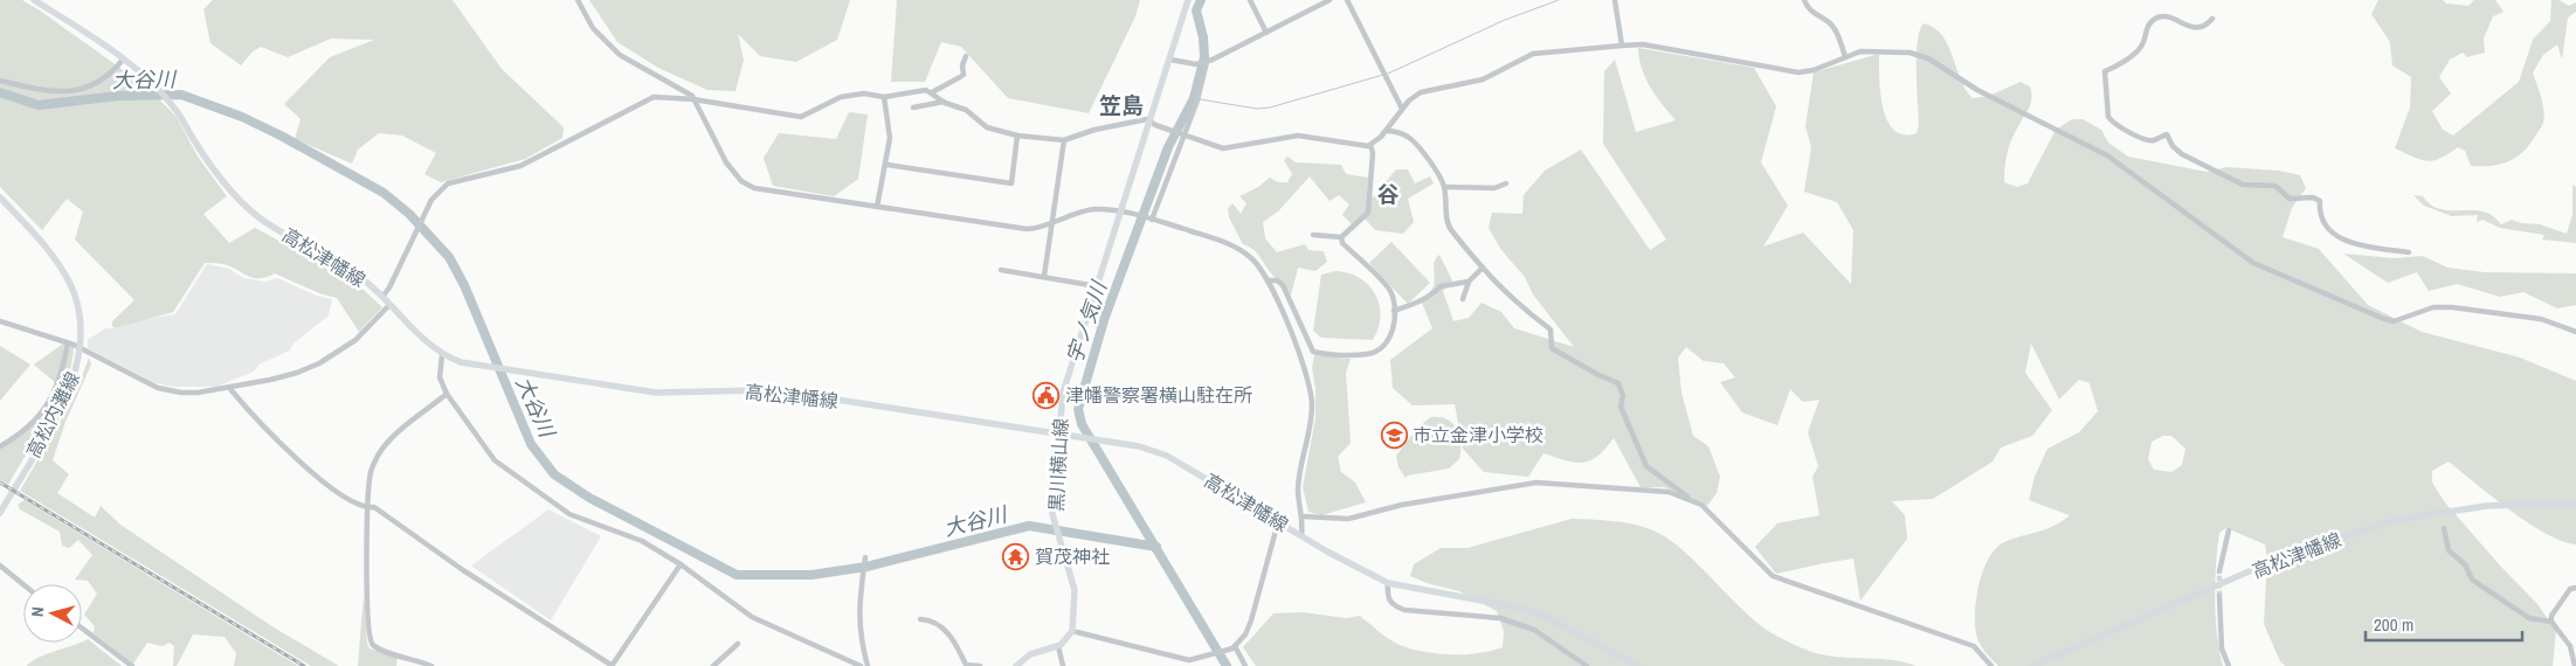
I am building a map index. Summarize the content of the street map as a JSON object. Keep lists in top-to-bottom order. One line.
{"streets":{"main road":["高松津幡線","高松内灘線","黒川横山線"]},"crossings":[["高松津幡線","黒川横山線"]],"districts":["笠島","谷"],"water":["大谷川","宇ノ気川"],"places":{"public building":["津幡警察署横山駐在所"],"school or university":["市立金津小学校"],"temple":["賀茂神社"]},"scale_bar":"200 m","north":"left"}
